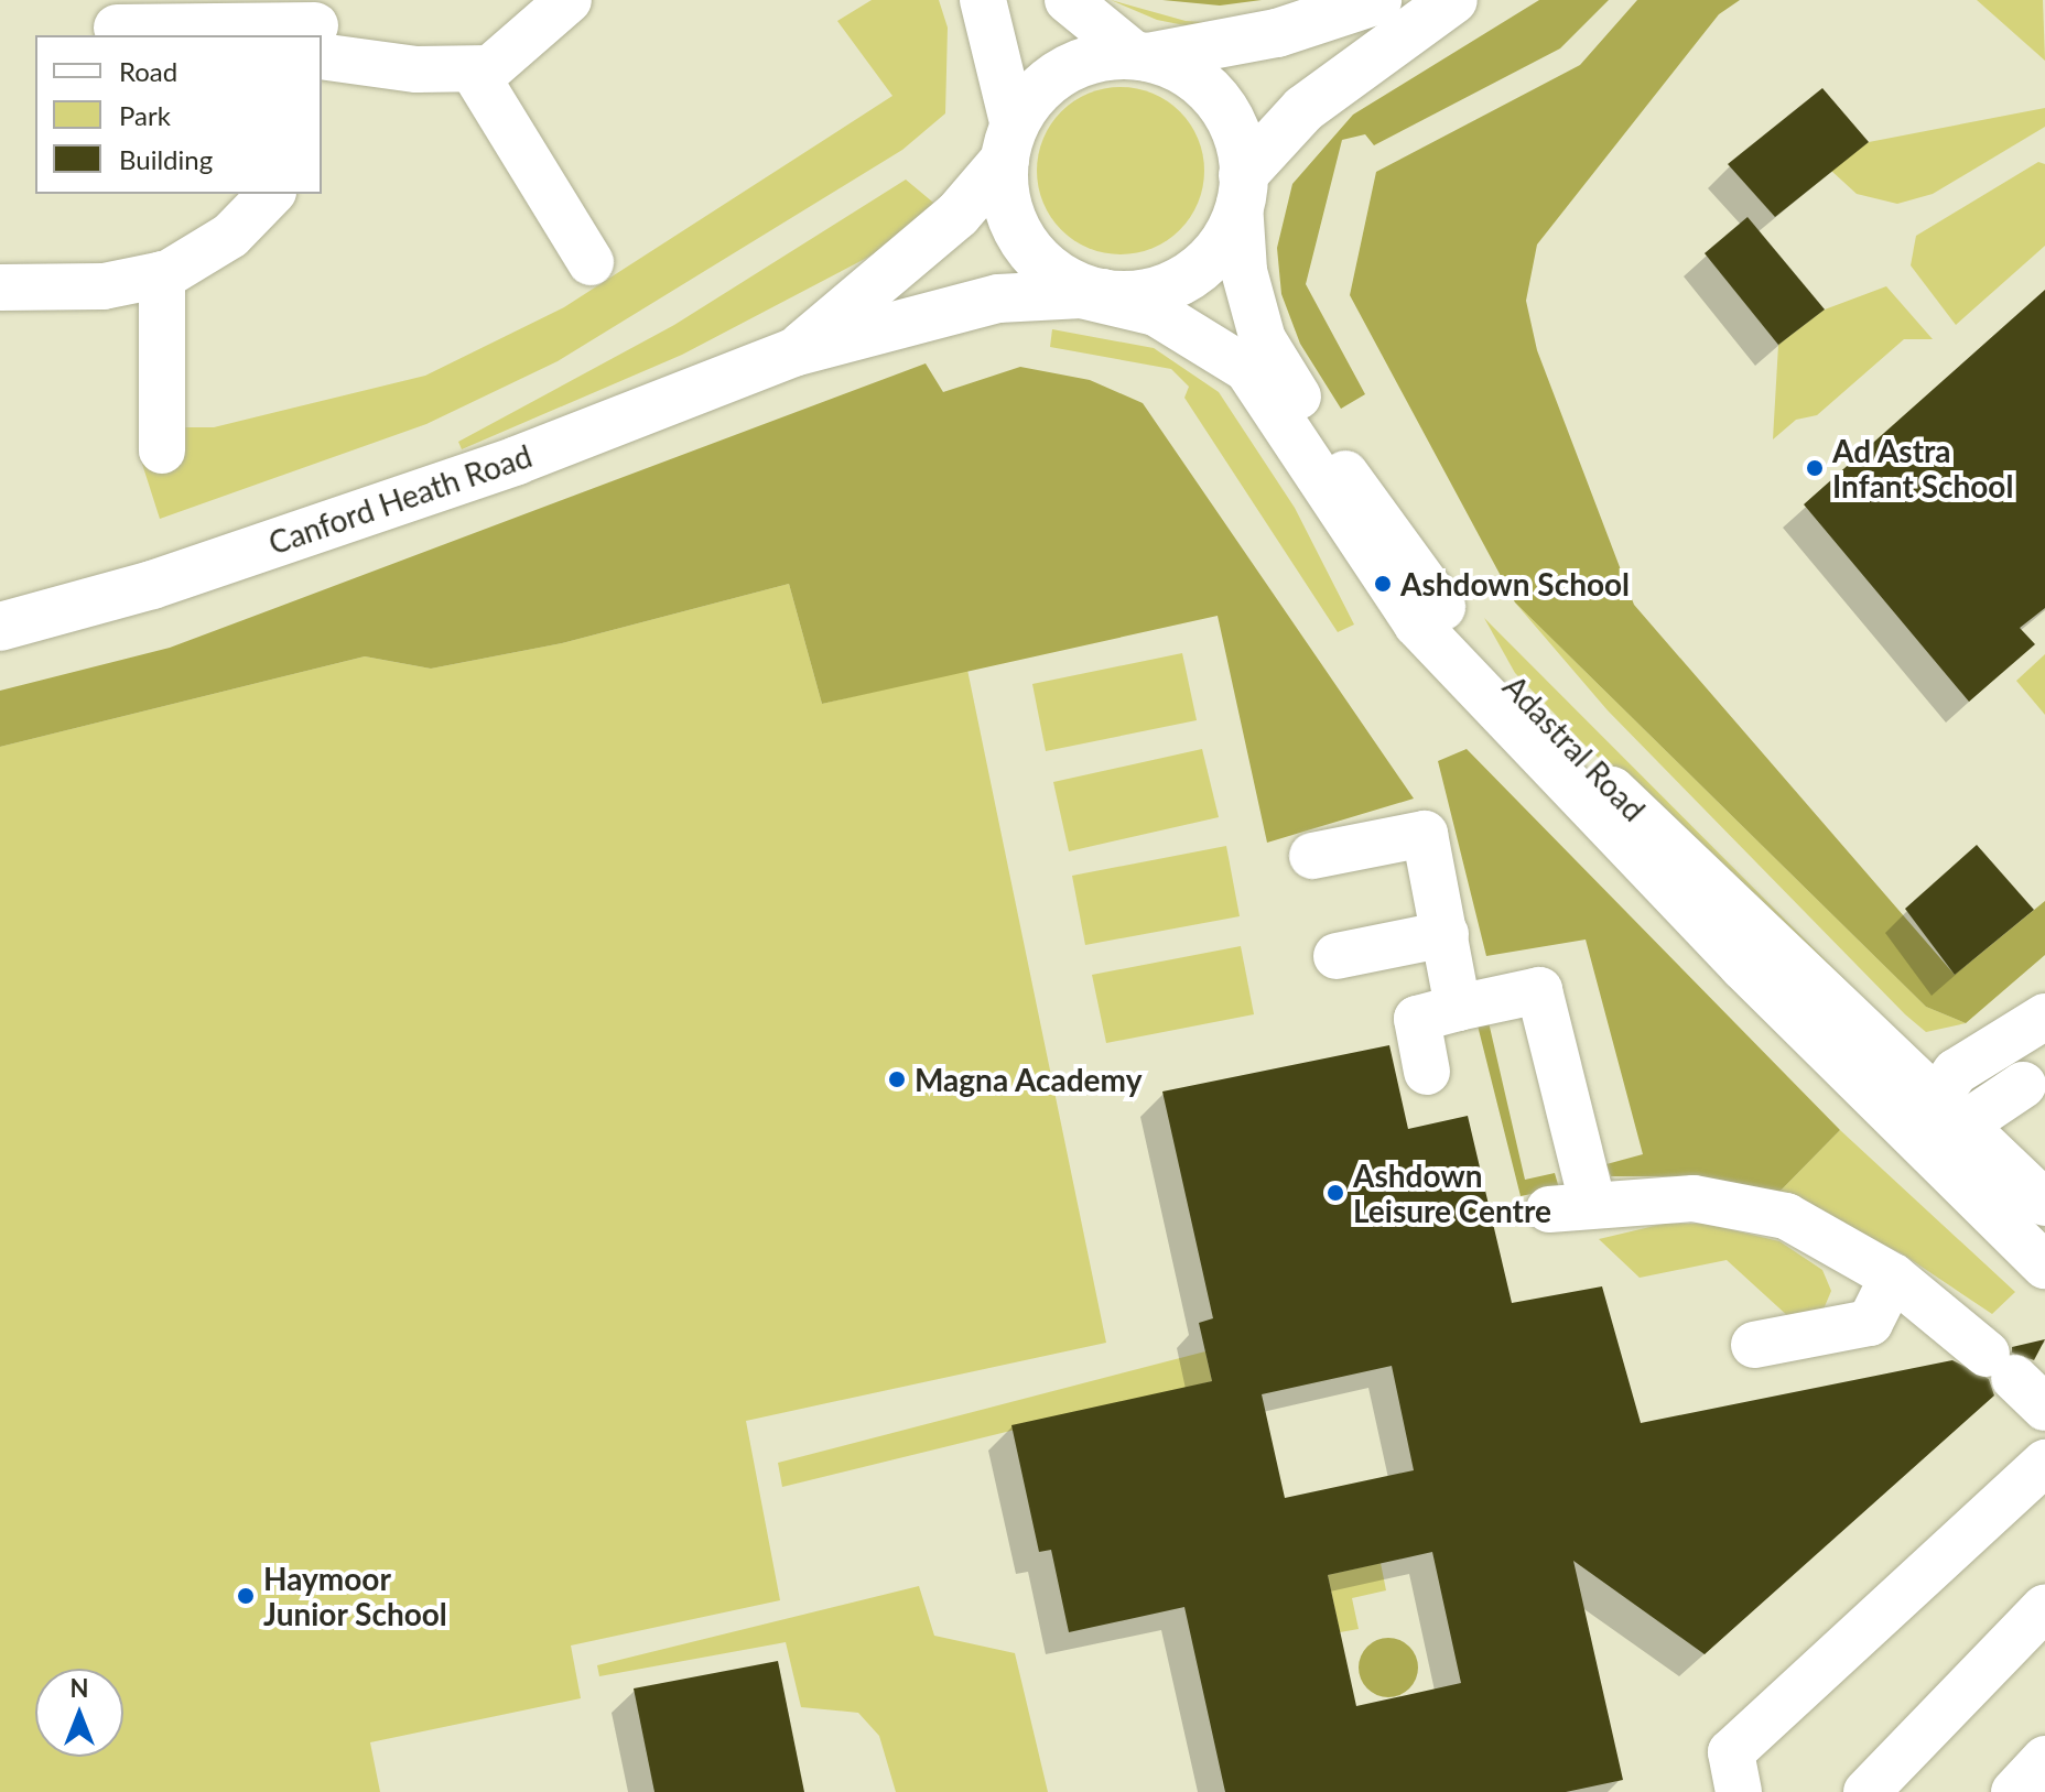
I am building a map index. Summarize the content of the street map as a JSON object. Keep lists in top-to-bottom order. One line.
{"streets":{"main road":["Canford Heath Road"],"street":["Adastral Road"]},"crossings":[["Canford Heath Road","Adastral Road"]],"places":["Ad Astra Infant School","Ashdown School","Magna Academy","Ashdown Leisure Centre","Haymoor Junior School"],"legend":["Road","Park","Building"],"north":"top"}
